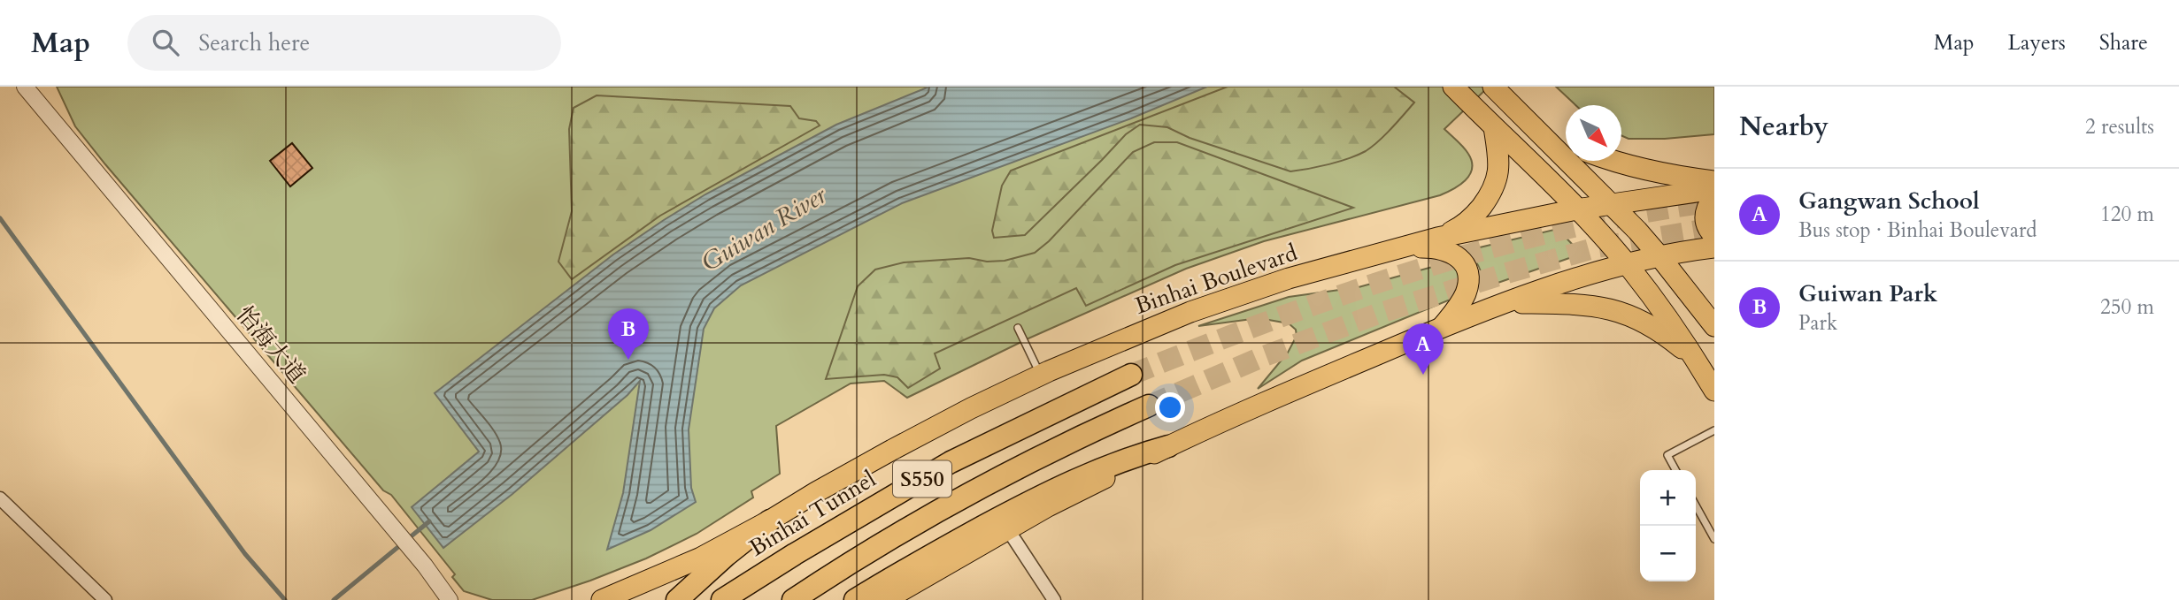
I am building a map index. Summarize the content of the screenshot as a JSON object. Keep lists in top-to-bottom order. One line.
{"streets":{"highway":["S550","Binhai Tunnel"],"main road":["Binhai Boulevard"],"street":["怡海大道"]},"water":["Guiwan River"],"north":"bottom right","page":{"header":"Map","search":"Search here","nav":["Map","Layers","Share"],"heading":["Nearby","2 results"],"list":[{"mark":"A","name":"Gangwan School","note":"Bus stop · Binhai Boulevard","value":"120 m"},{"mark":"B","name":"Guiwan Park","note":"Park","value":"250 m"}],"pins":["B","A"],"map_buttons":["+","−"]}}
